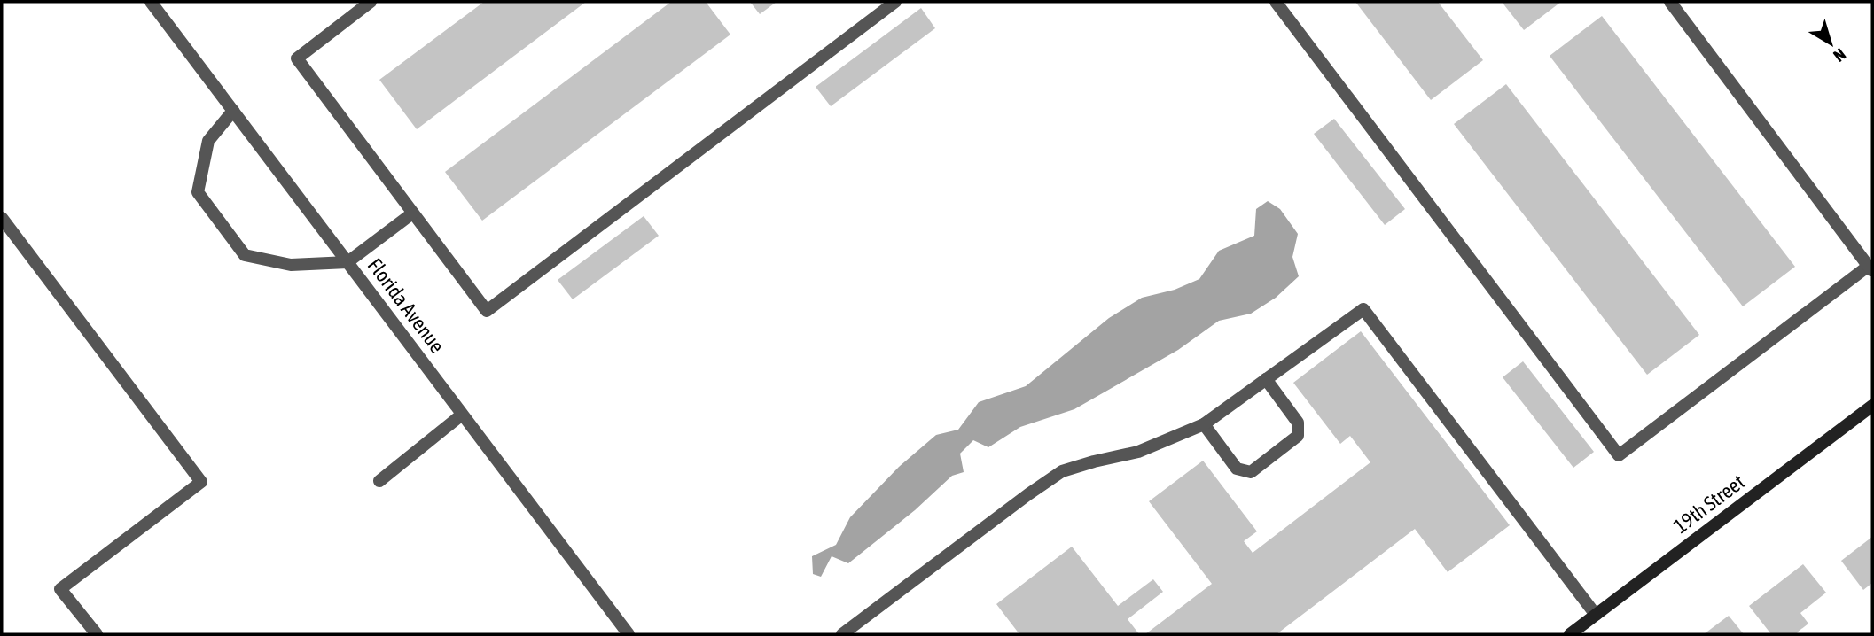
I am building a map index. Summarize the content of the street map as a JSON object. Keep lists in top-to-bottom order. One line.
{"streets":{"main road":["19th Street"],"street":["Florida Avenue"]},"north":"bottom right"}
